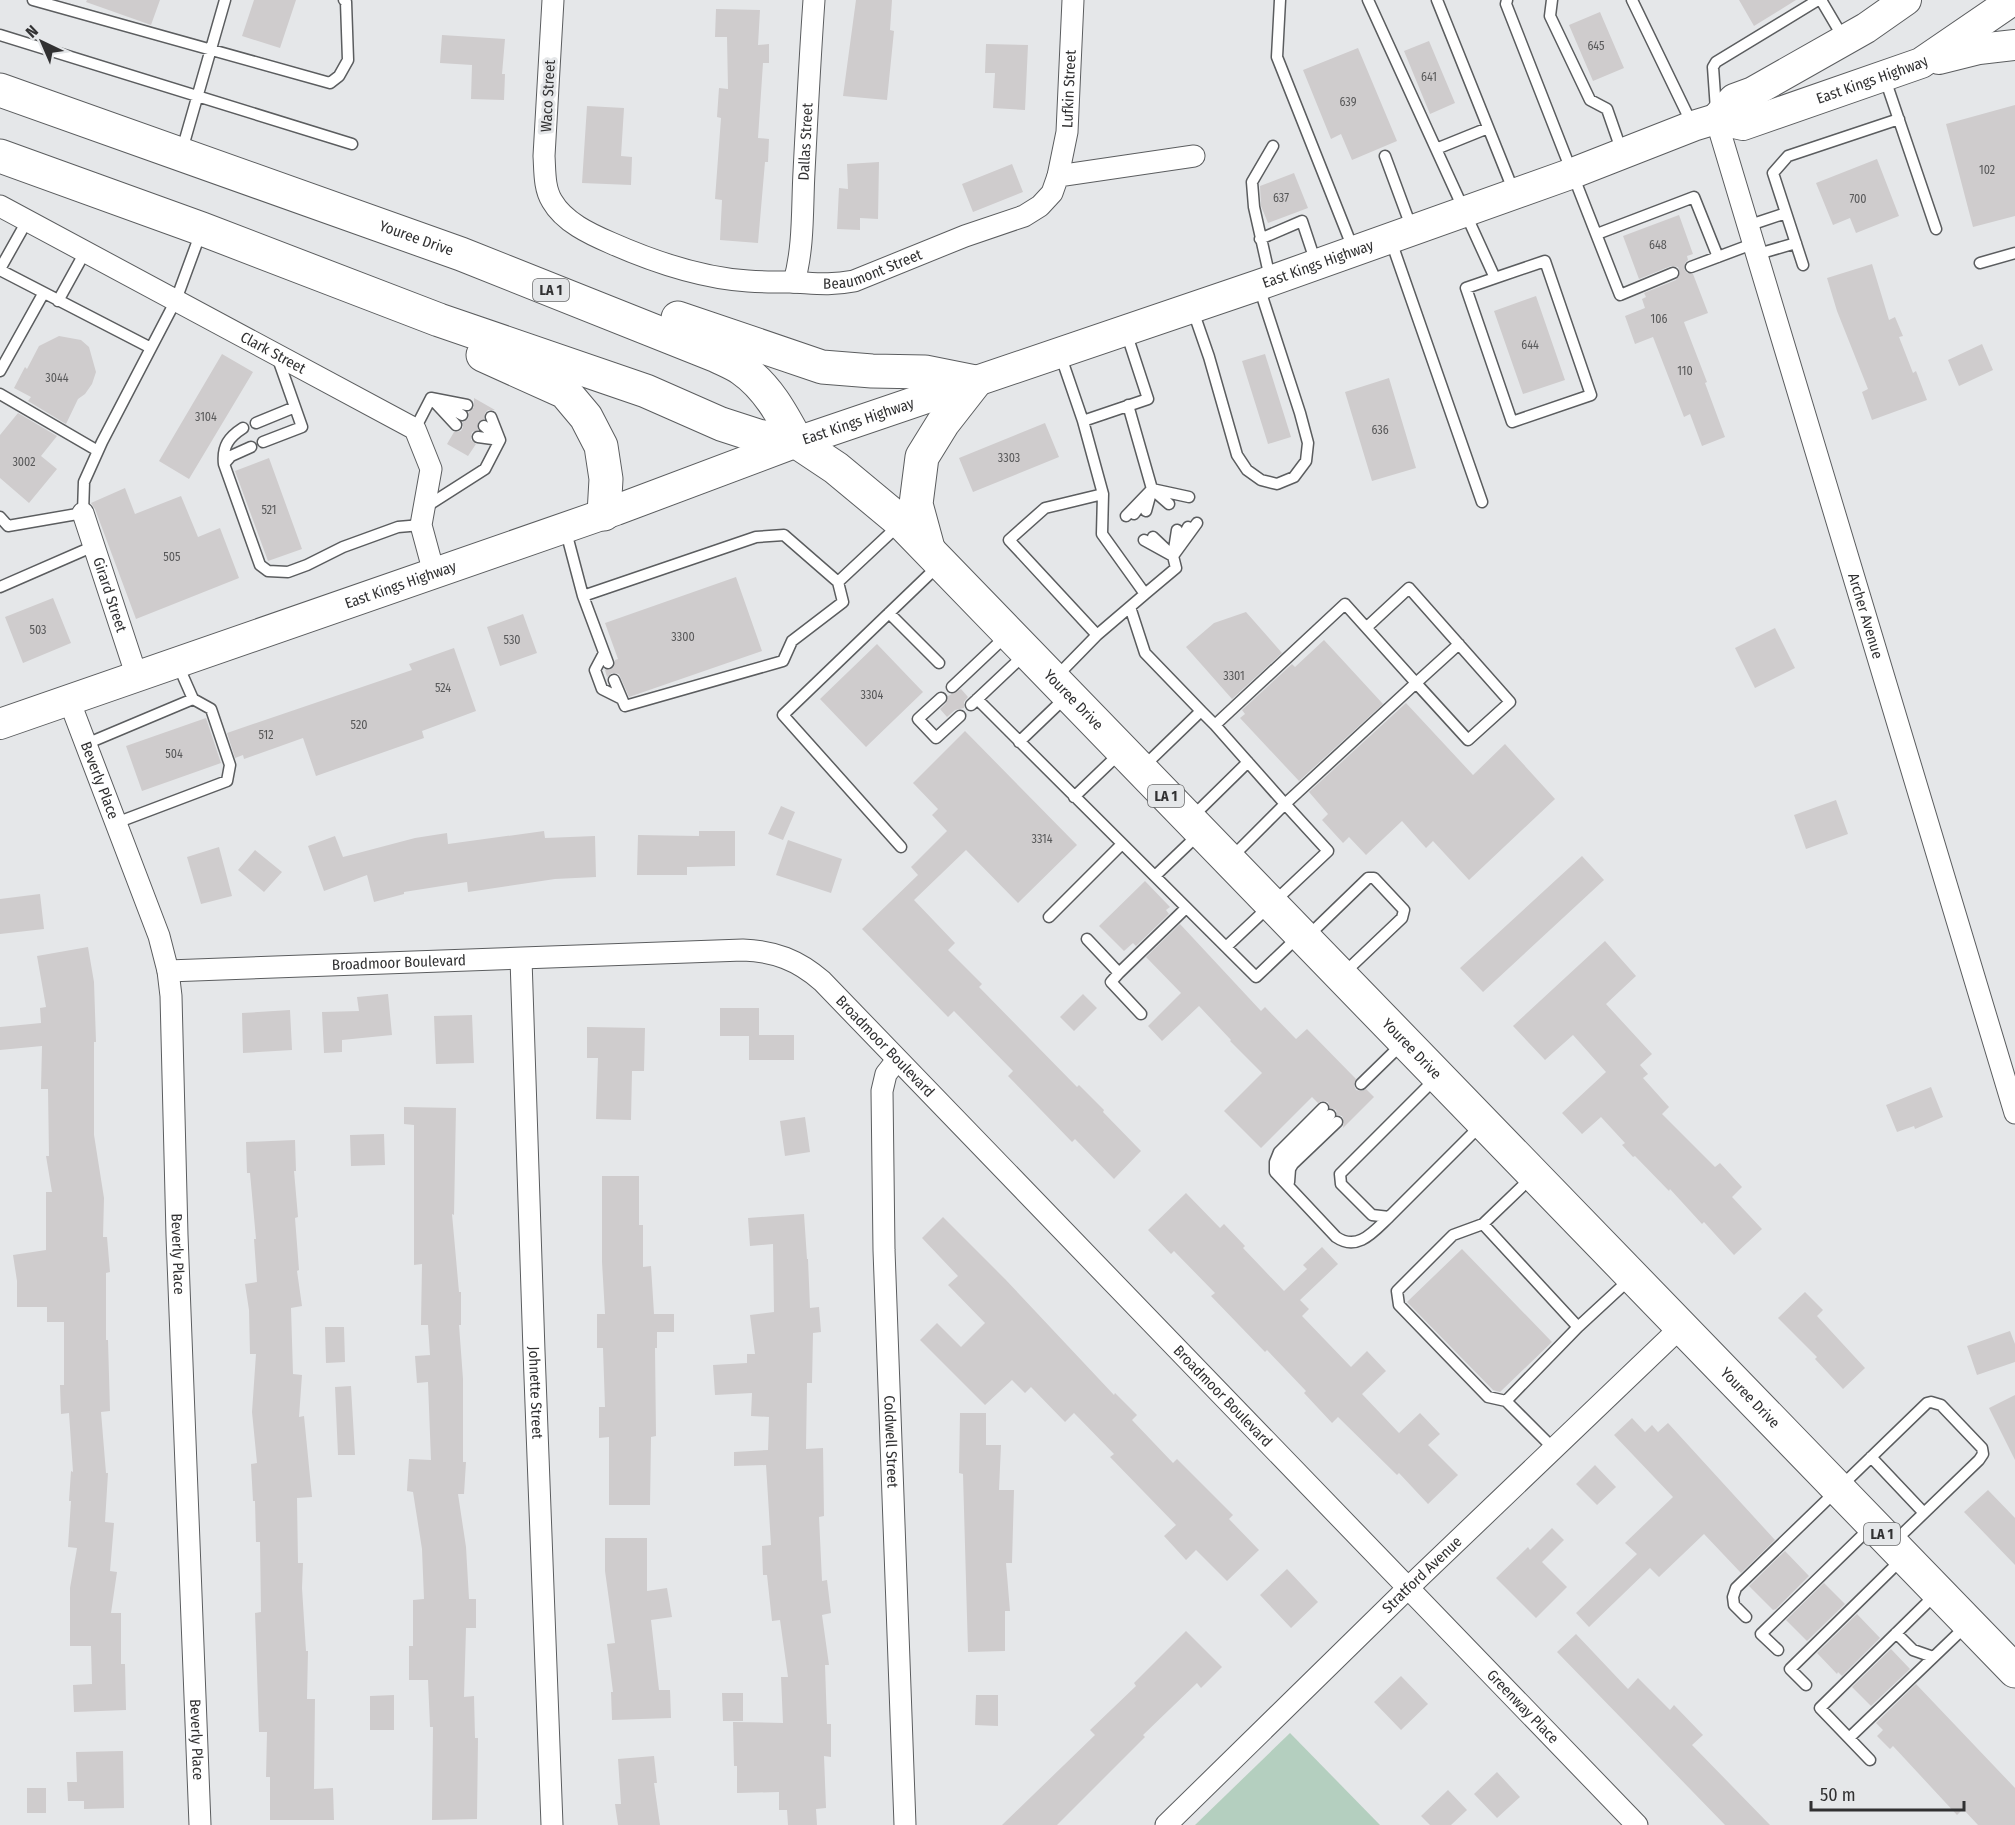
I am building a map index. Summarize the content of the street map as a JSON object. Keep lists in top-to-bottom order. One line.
{"streets":{"main road":["East Kings Highway","Youree Drive","LA 1"],"street":["Lufkin Street","Waco Street","Dallas Street","Beaumont Street","Clark Street","Girard Street","Archer Avenue","Beverly Place","Broadmoor Boulevard","Johnette Street","Coldwell Street","Stratford Avenue","Greenway Place"]},"crossings":[["East Kings Highway","Youree Drive"],["East Kings Highway","Girard Street"],["East Kings Highway","Archer Avenue"],["East Kings Highway","Beverly Place"],["Lufkin Street","Beaumont Street"],["Waco Street","Beaumont Street"],["Dallas Street","Beaumont Street"],["Youree Drive","Stratford Avenue"],["Beverly Place","Broadmoor Boulevard"],["Broadmoor Boulevard","Johnette Street"],["Broadmoor Boulevard","Coldwell Street"],["Broadmoor Boulevard","Stratford Avenue"],["Broadmoor Boulevard","Greenway Place"],["Stratford Avenue","Greenway Place"]],"house_numbers":["645","641","639","102","637","700","648","106","644","110","3044","3104","636","3303","3002","521","505","503","3300","530","3301","524","3304","520","512","504","3314"],"scale_bar":"50 m","north":"top left"}
